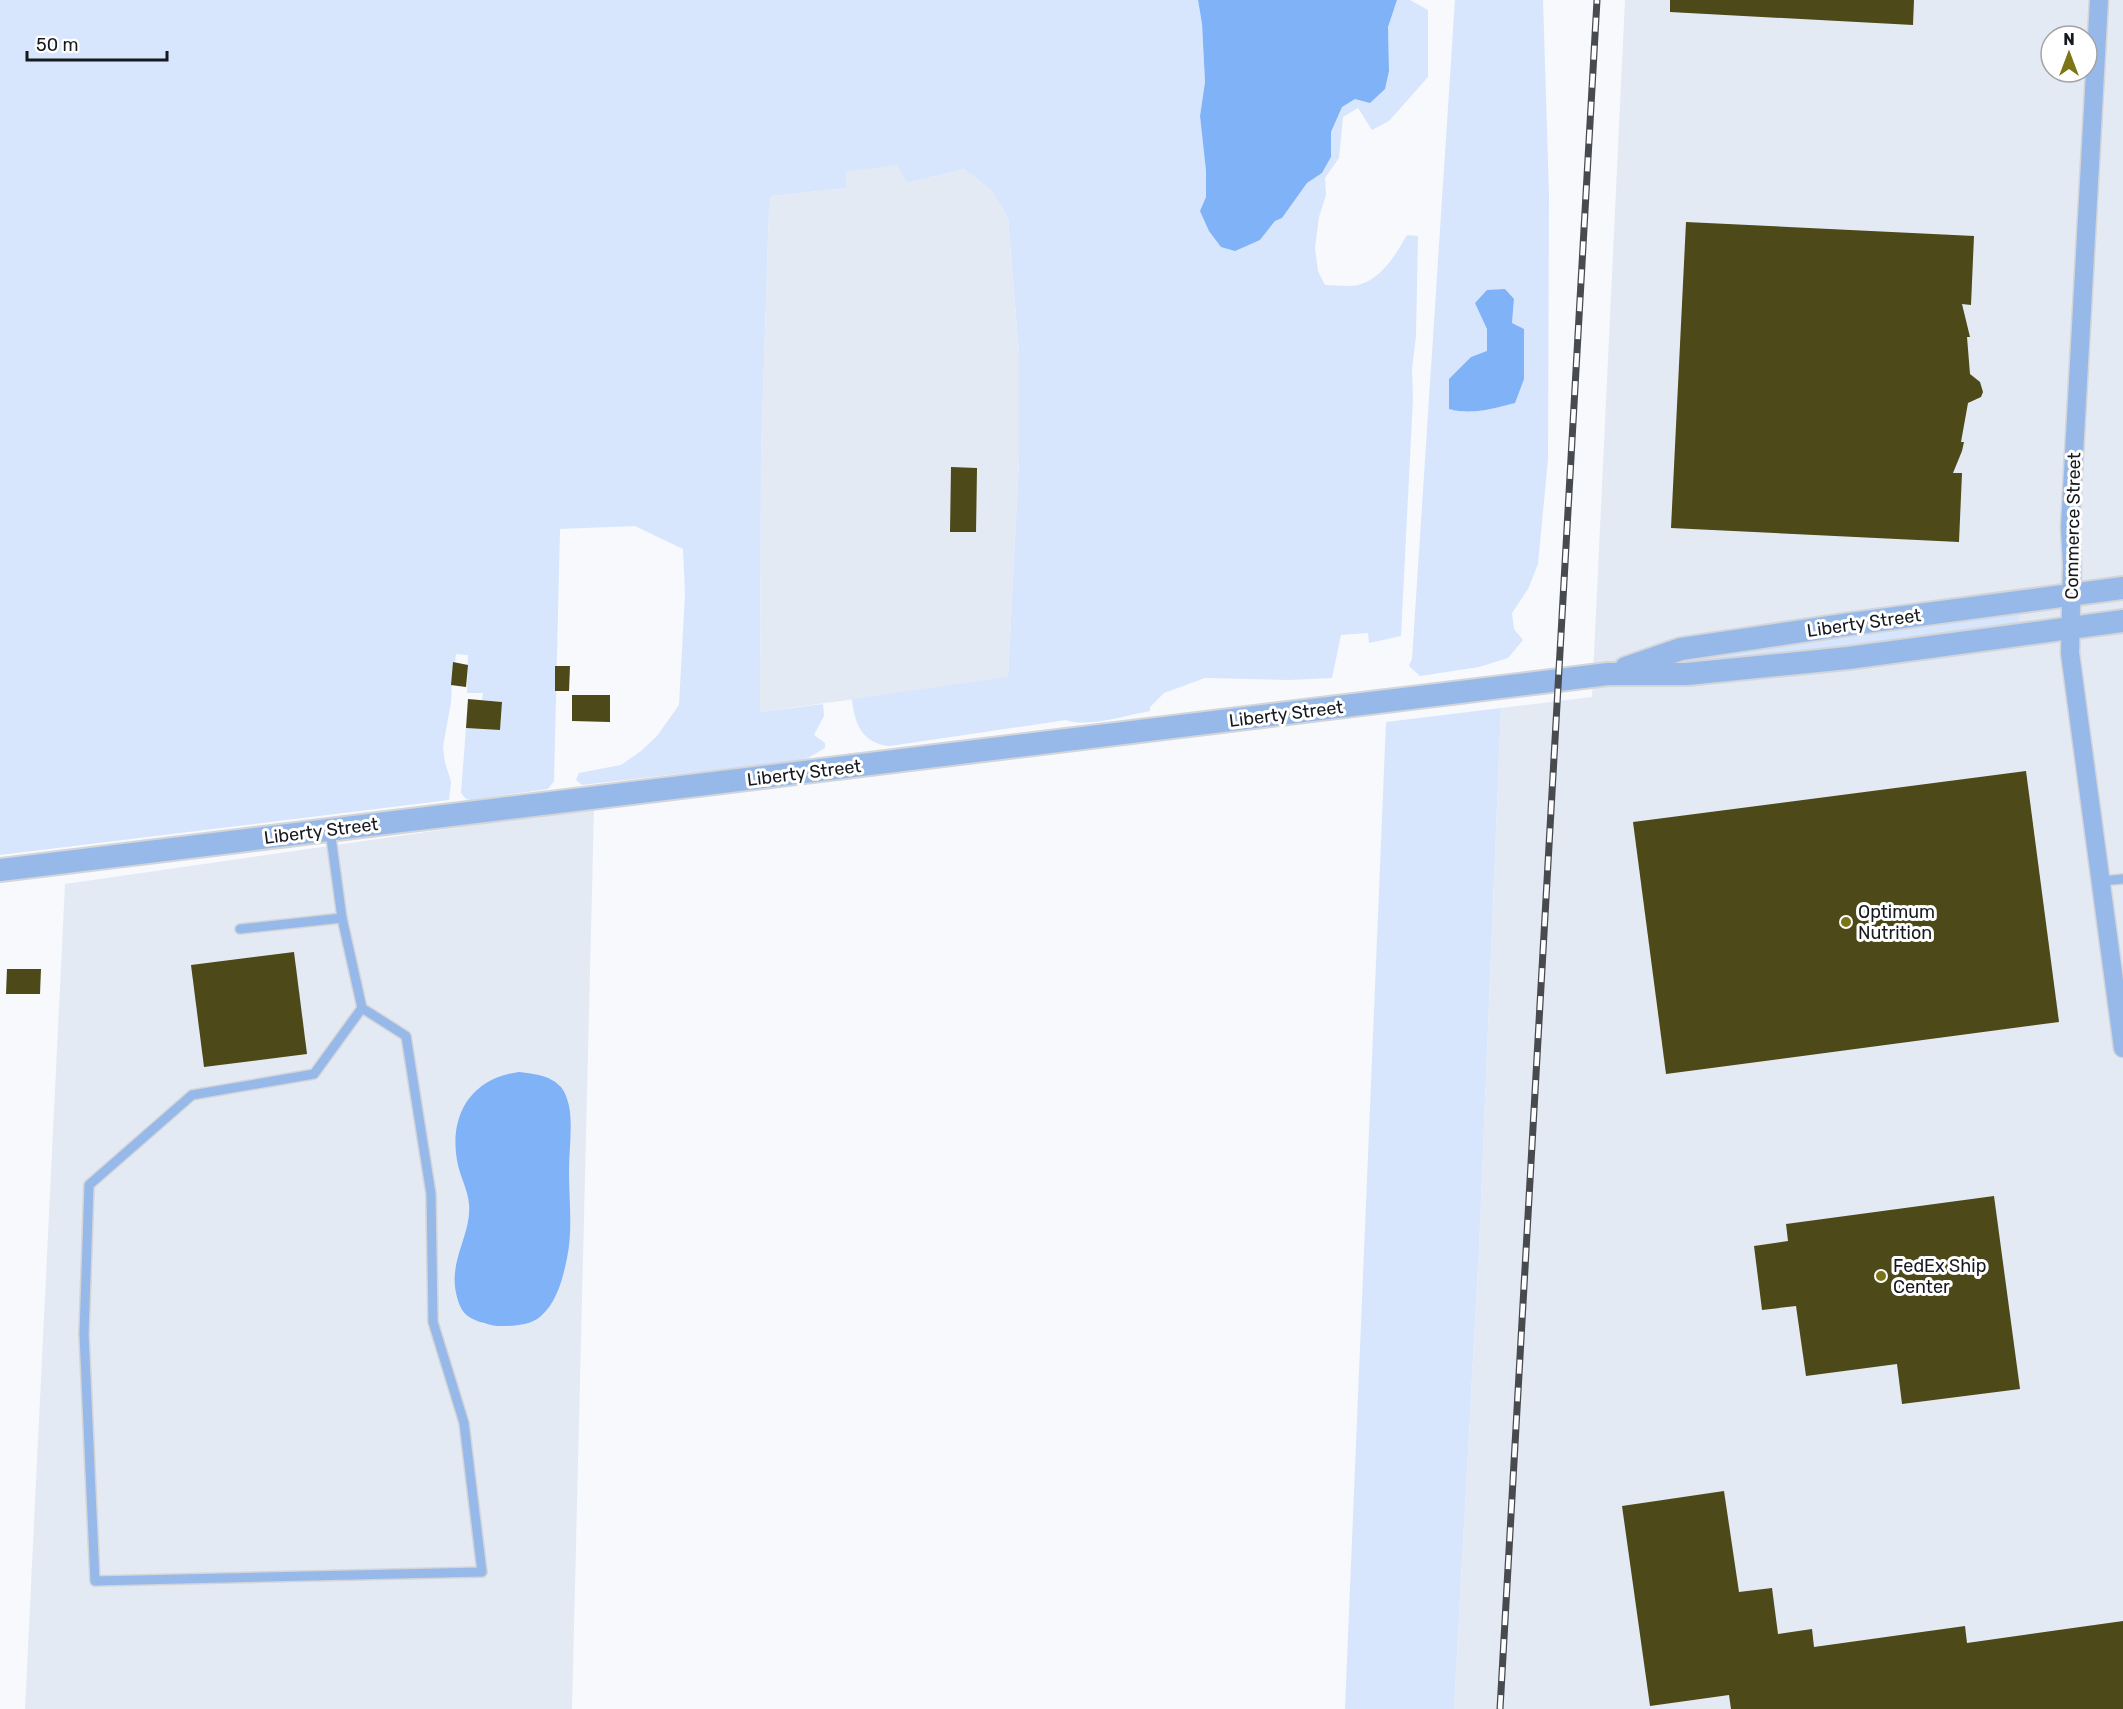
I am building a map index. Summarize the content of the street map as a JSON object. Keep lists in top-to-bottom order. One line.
{"streets":{"street":["Commerce Street","Liberty Street"]},"crossings":[["Commerce Street","Liberty Street"]],"places":["Optimum Nutrition","FedEx Ship Center"],"scale_bar":"50 m","north":"top"}
